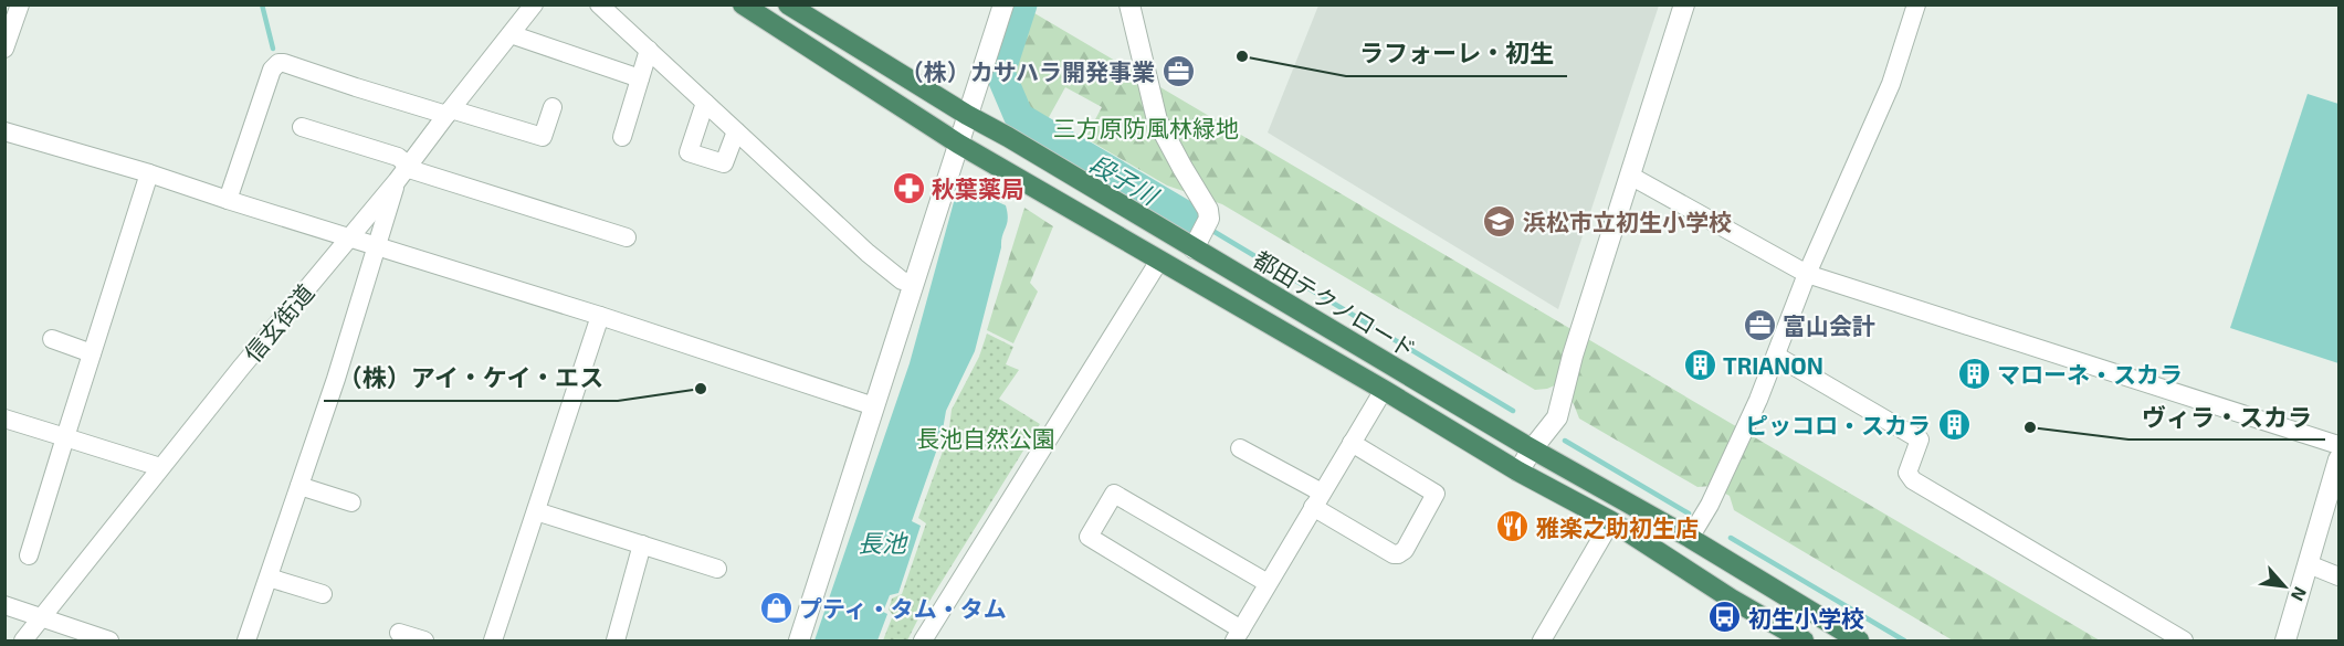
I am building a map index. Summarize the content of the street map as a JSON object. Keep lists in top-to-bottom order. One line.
{"streets":{"highway":["都田テクノロード"],"street":["信玄街道"]},"water":["段子川","長池"],"parks":["三方原防風林緑地","長池自然公園"],"places":{"other":["ラフォーレ・初生","（株）アイ・ケイ・エス","ヴィラ・スカラ"],"office":["（株）カサハラ開発事業","富山会計"],"pharmacy":["秋葉薬局"],"school or university":["浜松市立初生小学校"],"building":["TRIANON","マローネ・スカラ","ピッコロ・スカラ"],"restaurant":["雅楽之助初生店"],"shop":["プティ・タム・タム"],"bus stop":["初生小学校"]},"north":"bottom right"}
